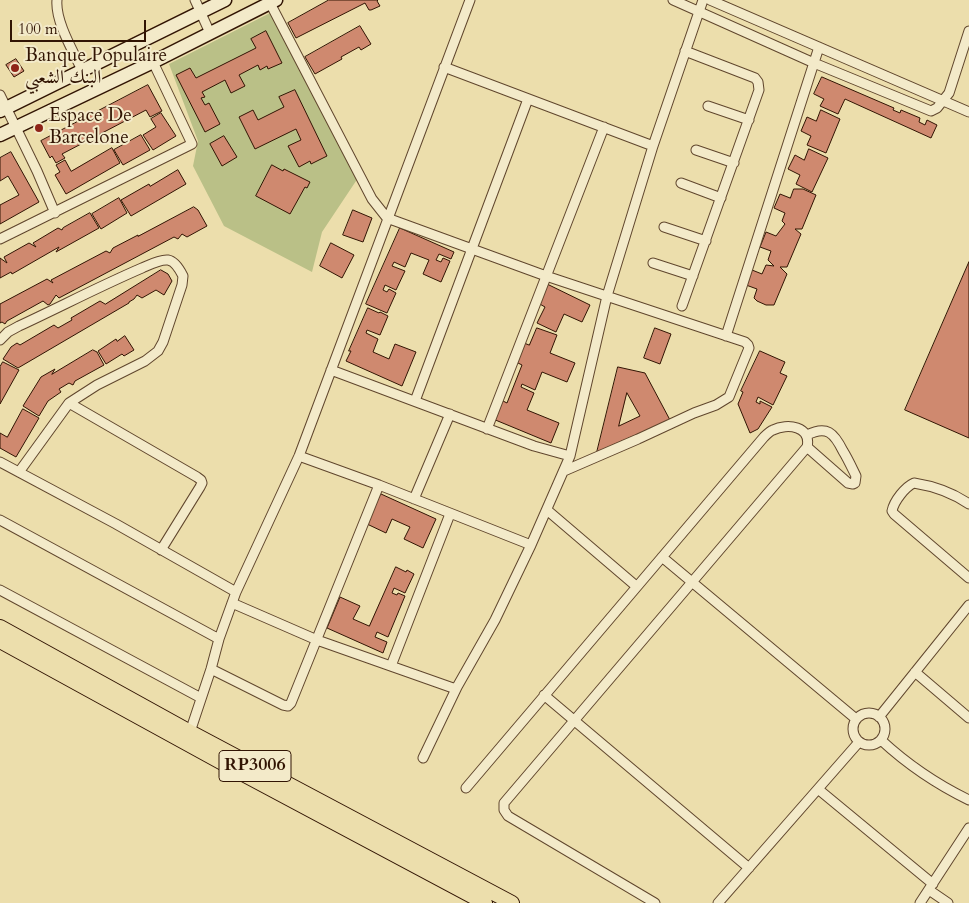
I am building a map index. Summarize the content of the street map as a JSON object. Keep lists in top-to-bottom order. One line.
{"streets":{"main road":["RP3006"]},"places":["Banque Populaire البنك الشعبي","Espace De Barcelone"],"scale_bar":"100 m"}
